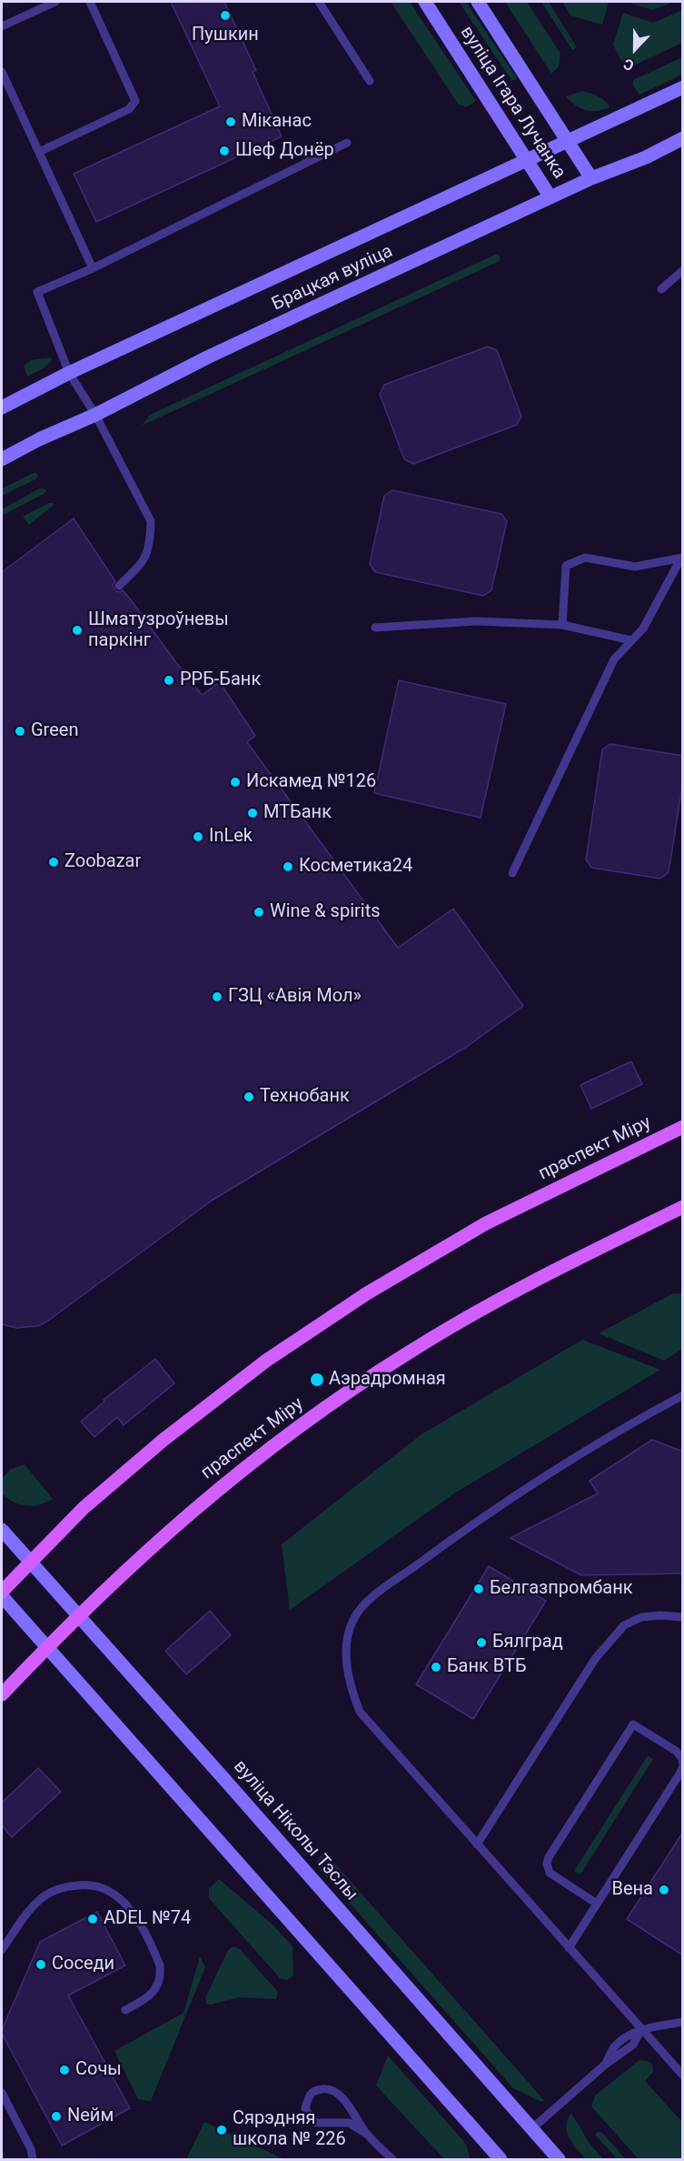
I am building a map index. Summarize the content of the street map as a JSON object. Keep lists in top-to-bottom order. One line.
{"streets":{"main road":["праспект Міру"],"street":["вуліца Ігара Лучанка","Брацкая вуліца","вуліца Ніколы Тэслы"]},"crossings":[["вуліца Ігара Лучанка","Брацкая вуліца"],["праспект Міру","вуліца Ніколы Тэслы"]],"places":["Пушкин","Міканас","Шеф Донёр","Шматузроўневы паркінг","РРБ-Банк","Green","Искамед №126","МТБанк","InLek","Zoobazar","Косметика24","Wine & spirits","ГЗЦ «Авія Мол»","Технобанк","Аэрадромная","Белгазпромбанк","Бялград","Банк ВТБ","Вена","ADEL №74","Соседи","Сочы","Nейм","Сярэдняя школа № 226"],"north":"bottom"}
